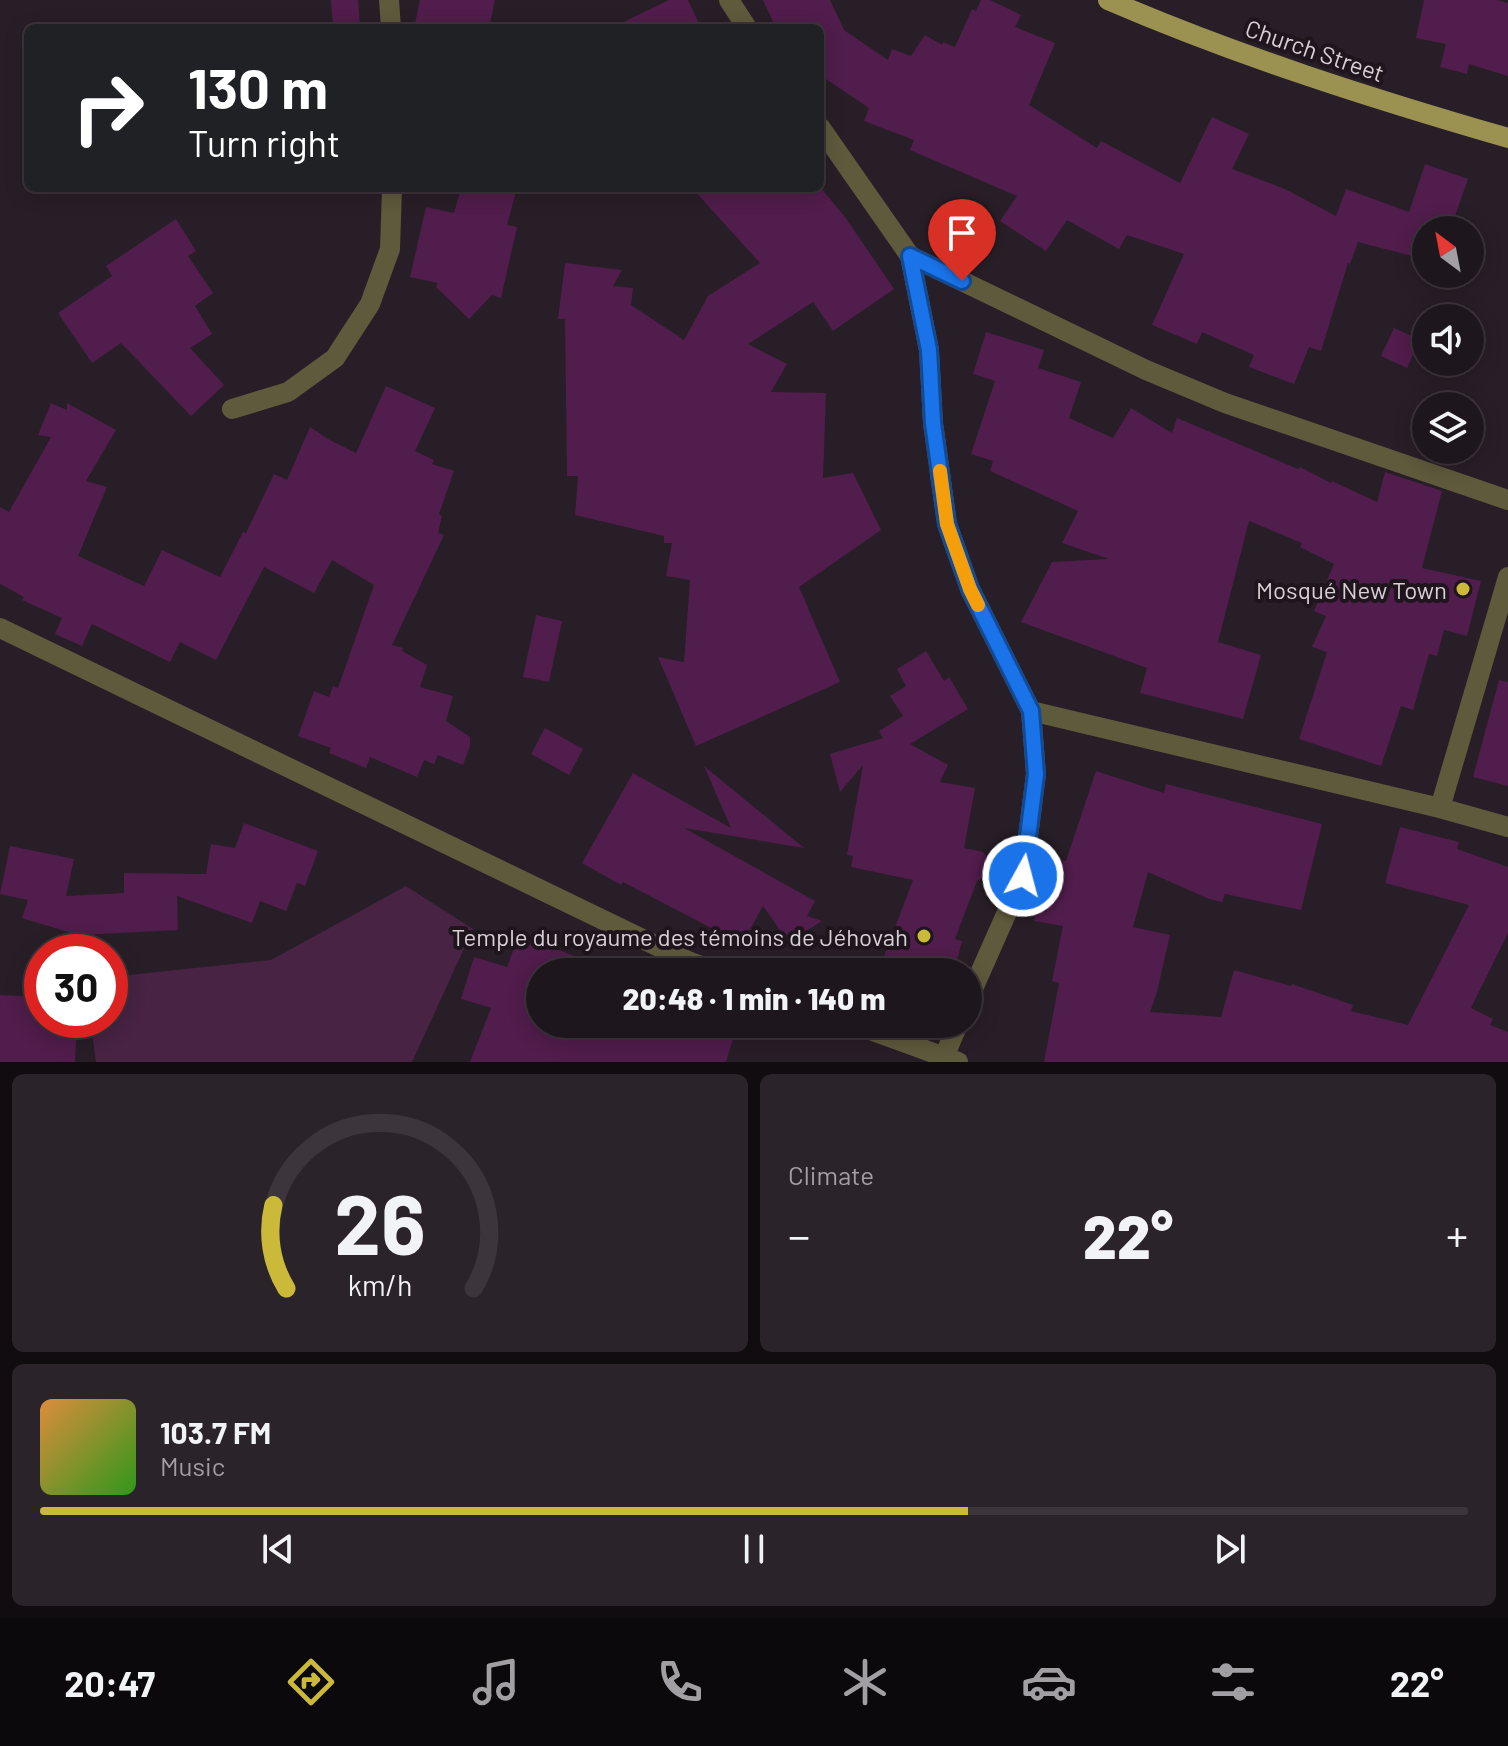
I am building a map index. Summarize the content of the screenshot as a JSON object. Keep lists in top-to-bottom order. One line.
{"streets":{"main road":["Church Street"]},"places":["Mosqué New Town","Temple du royaume des témoins de Jéhovah"],"north":"top left","page":{"turn":["130 m","Turn right"],"limit":"30","trip":"20:48 · 1 min · 140 m","tile":"Climate","heat":["−","22°","+"],"song":["103.7 FM","Music"],"tabs":["20:47","22°"],"gauge":["26","km/h"]}}
